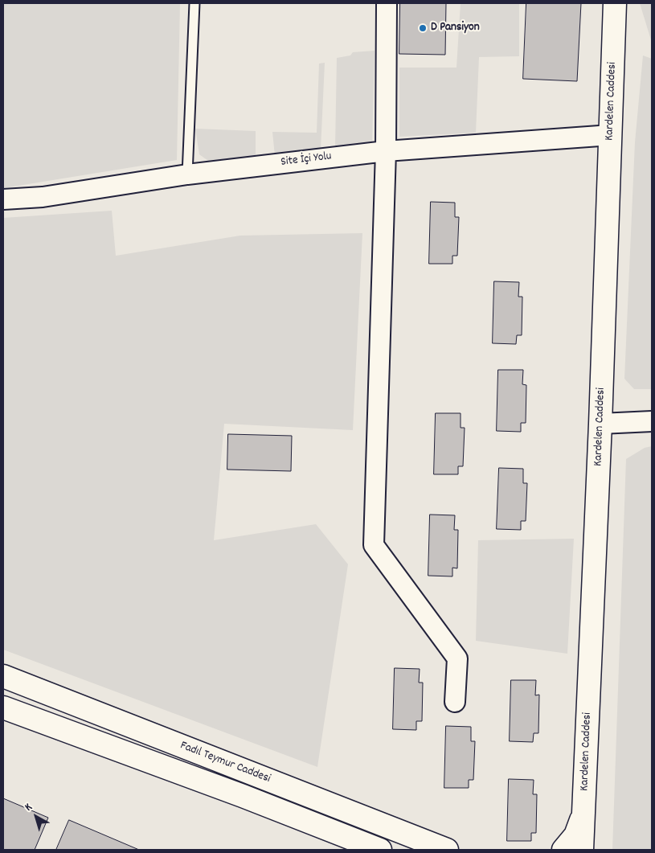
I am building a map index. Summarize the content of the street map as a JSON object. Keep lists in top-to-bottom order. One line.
{"streets":{"street":["Kardelen Caddesi","Site İçi Yolu","Fadıl Teymur Caddesi"]},"crossings":[["Kardelen Caddesi","Site İçi Yolu"]],"places":["D Pansiyon"],"north":"top left"}
